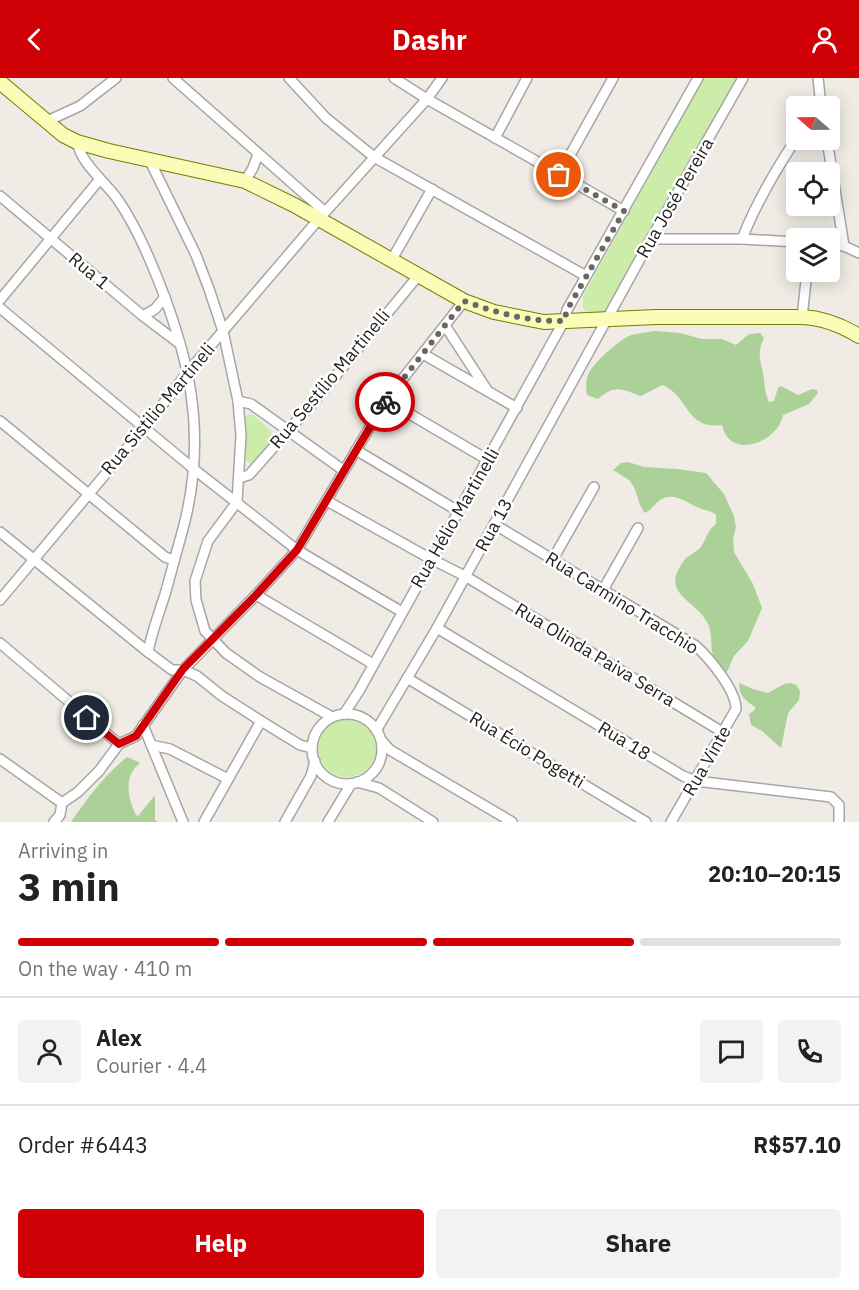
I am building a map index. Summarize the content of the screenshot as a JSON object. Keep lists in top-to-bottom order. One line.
{"streets":{"street":["Rua José Pereira","Rua 1","Rua Sestílio Martinelli","Rua Sistilio Martineli","Rua Hélio Martinelli","Rua 13","Rua Carmino Tracchio","Rua Olinda Paiva Serra","Rua 18","Rua Écio Pogetti","Rua Vinte"]},"crossings":[["Rua José Pereira","Rua 13"],["Rua Hélio Martinelli","Rua 13"],["Rua Hélio Martinelli","Rua Olinda Paiva Serra"],["Rua 13","Rua Carmino Tracchio"],["Rua 13","Rua Olinda Paiva Serra"],["Rua 13","Rua 18"],["Rua 13","Rua Écio Pogetti"],["Rua Carmino Tracchio","Rua Vinte"],["Rua Olinda Paiva Serra","Rua Vinte"],["Rua 18","Rua Vinte"]],"north":"left","page":{"header":"Dashr","heading":["3 min","Arriving in","20:10–20:15"],"panel":["Alex","Courier · 4.4","Order #6443","R$57.10"],"bar":"On the way · 410 m","buttons":["Help","Share"]}}
